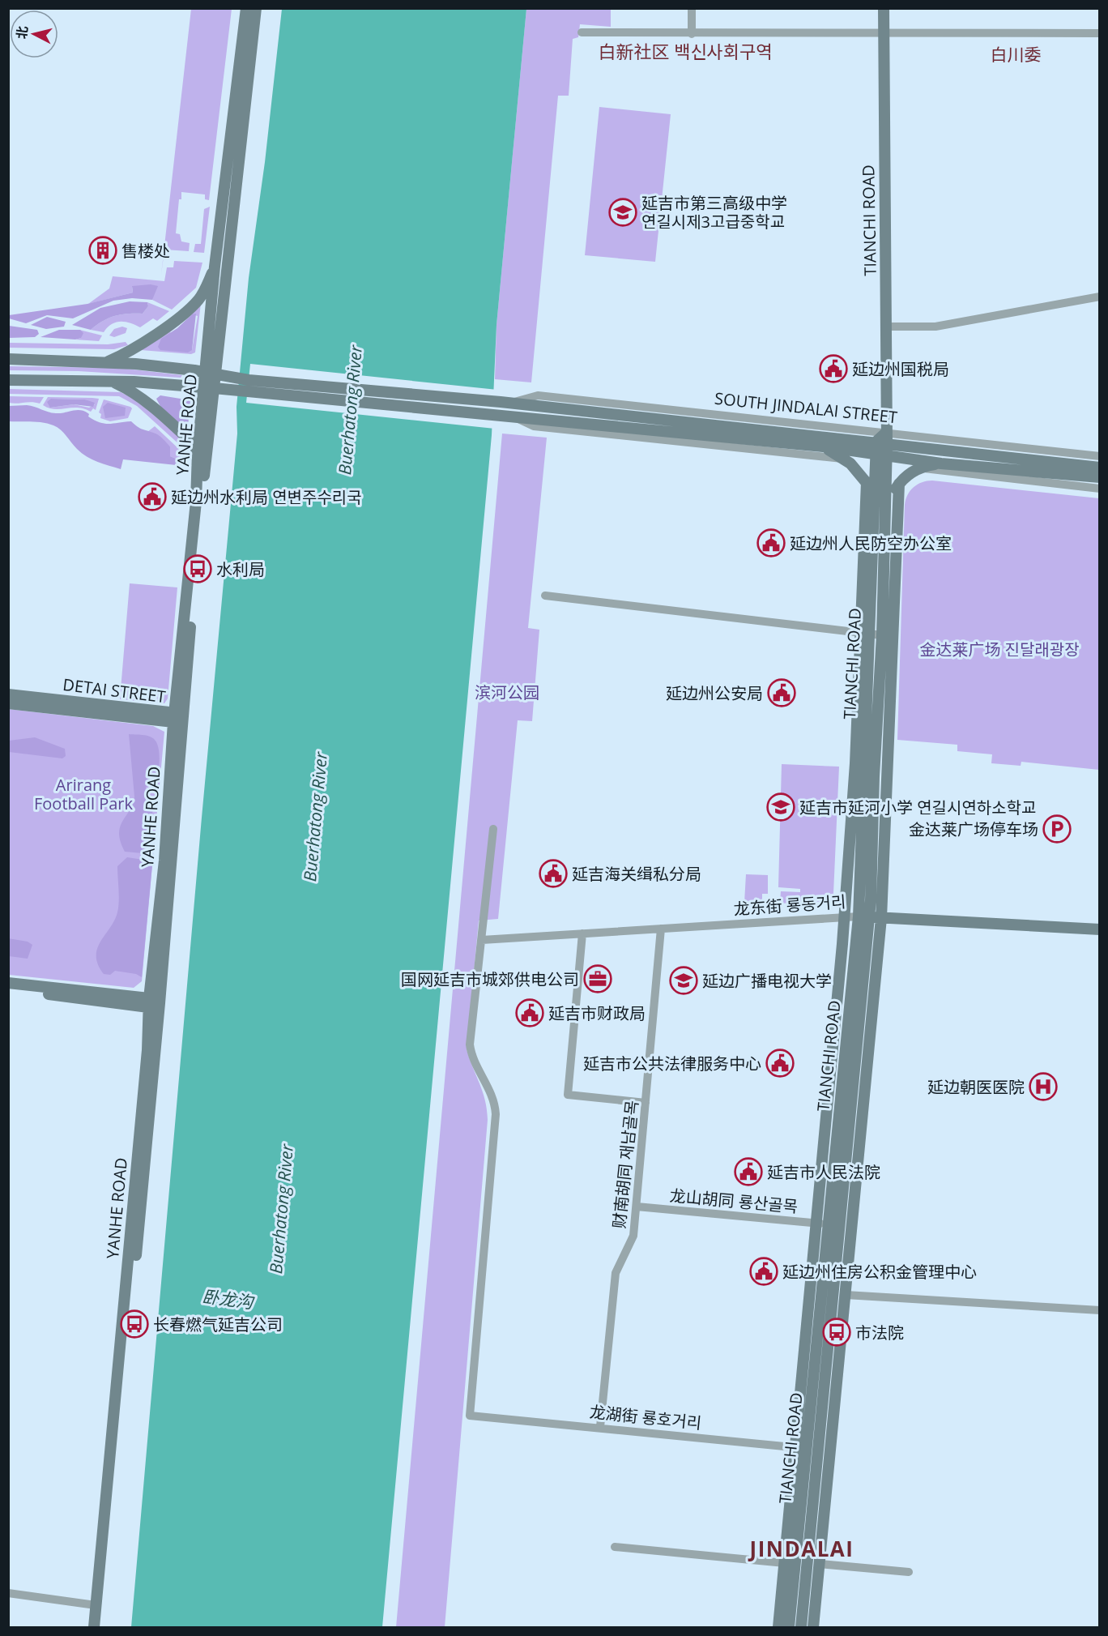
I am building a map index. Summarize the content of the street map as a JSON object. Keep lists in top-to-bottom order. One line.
{"streets":{"main road":["TIANCHI ROAD","SOUTH JINDALAI STREET","YANHE ROAD","DETAI STREET","龙东街 룡동거리"],"street":["财南胡同 재남골목","龙山胡同 룡산골목","龙湖街 룡호거리"]},"crossings":[["TIANCHI ROAD","SOUTH JINDALAI STREET"],["TIANCHI ROAD","龙东街 룡동거리"],["TIANCHI ROAD","龙山胡同 룡산골목"],["TIANCHI ROAD","龙湖街 룡호거리"],["YANHE ROAD","DETAI STREET"],["龙东街 룡동거리","财南胡同 재남골목"],["龙东街 룡동거리","龙湖街 룡호거리"],["财南胡同 재남골목","龙山胡同 룡산골목"],["财南胡同 재남골목","龙湖街 룡호거리"]],"districts":["白新社区 백신사회구역","白川委","JINDALAI"],"water":["Buerhatong River","卧龙沟"],"parks":["金达莱广场 진달래광장","滨河公园","Arirang Football Park"],"places":{"school or university":["延吉市第三高级中学 연길시제3고급중학교","延吉市延河小学 연길시연하소학교","延边广播电视大学"],"building":["售楼处"],"public building":["延边州国税局","延边州水利局 연변주수리국","延边州人民防空办公室","延边州公安局","延吉海关缉私分局","延吉市财政局","延吉市公共法律服务中心","延吉市人民法院","延边州住房公积金管理中心"],"bus stop":["水利局","长春燃气延吉公司","市法院"],"parking":["金达莱广场停车场"],"office":["国网延吉市城郊供电公司"],"hospital":["延边朝医医院"]},"north":"left"}
